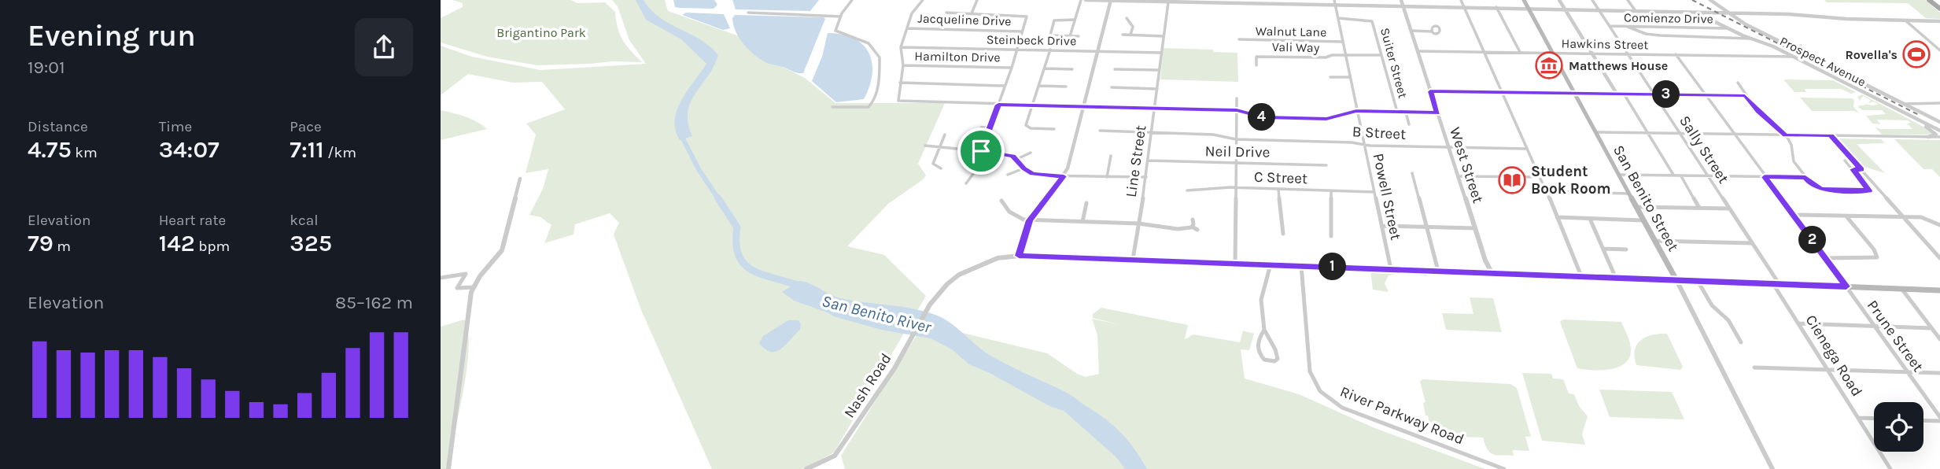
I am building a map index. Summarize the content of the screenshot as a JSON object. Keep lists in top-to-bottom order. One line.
{"streets":{"main road":["San Benito Street"],"street":["Comienzo Drive","Jacqueline Drive","Walnut Lane","Steinbeck Drive","Hawkins Street","Vali Way","Hamilton Drive","Prospect Avenue","Suiter Street","B Street","Sally Street","Neil Drive","Line Street","West Street","C Street","Powell Street","Prune Street","Cienega Road","Nash Road","River Parkway Road"]},"crossings":[["Comienzo Drive","Prospect Avenue"],["Comienzo Drive","Sally Street"],["Walnut Lane","Powell Street"],["Steinbeck Drive","Line Street"],["Hawkins Street","Prospect Avenue"],["Hawkins Street","Sally Street"],["Hawkins Street","West Street"],["Hawkins Street","San Benito Street"],["Hawkins Street","Prune Street"],["Vali Way","Powell Street"],["Suiter Street","Powell Street"],["B Street","Line Street"],["B Street","West Street"],["B Street","Powell Street"],["Sally Street","Cienega Road"],["Neil Drive","Line Street"],["Line Street","Nash Road"],["C Street","Powell Street"],["Powell Street","Nash Road"],["Nash Road","River Parkway Road"]],"water":["San Benito River"],"parks":["Brigantino Park"],"places":{"sports":["Rovella's"],"museum":["Matthews House"],"library":["Student Book Room"]},"page":{"heading":["Evening run","19:01"],"pins":["3","4","2","1"],"stats":[["Distance","4.75 km"],["Time","34:07"],["Pace","7:11 /km"],["Elevation","79 m"],["Heart rate","142 bpm"],["kcal","325"]],"chart":["Elevation","85–162 m"]}}
